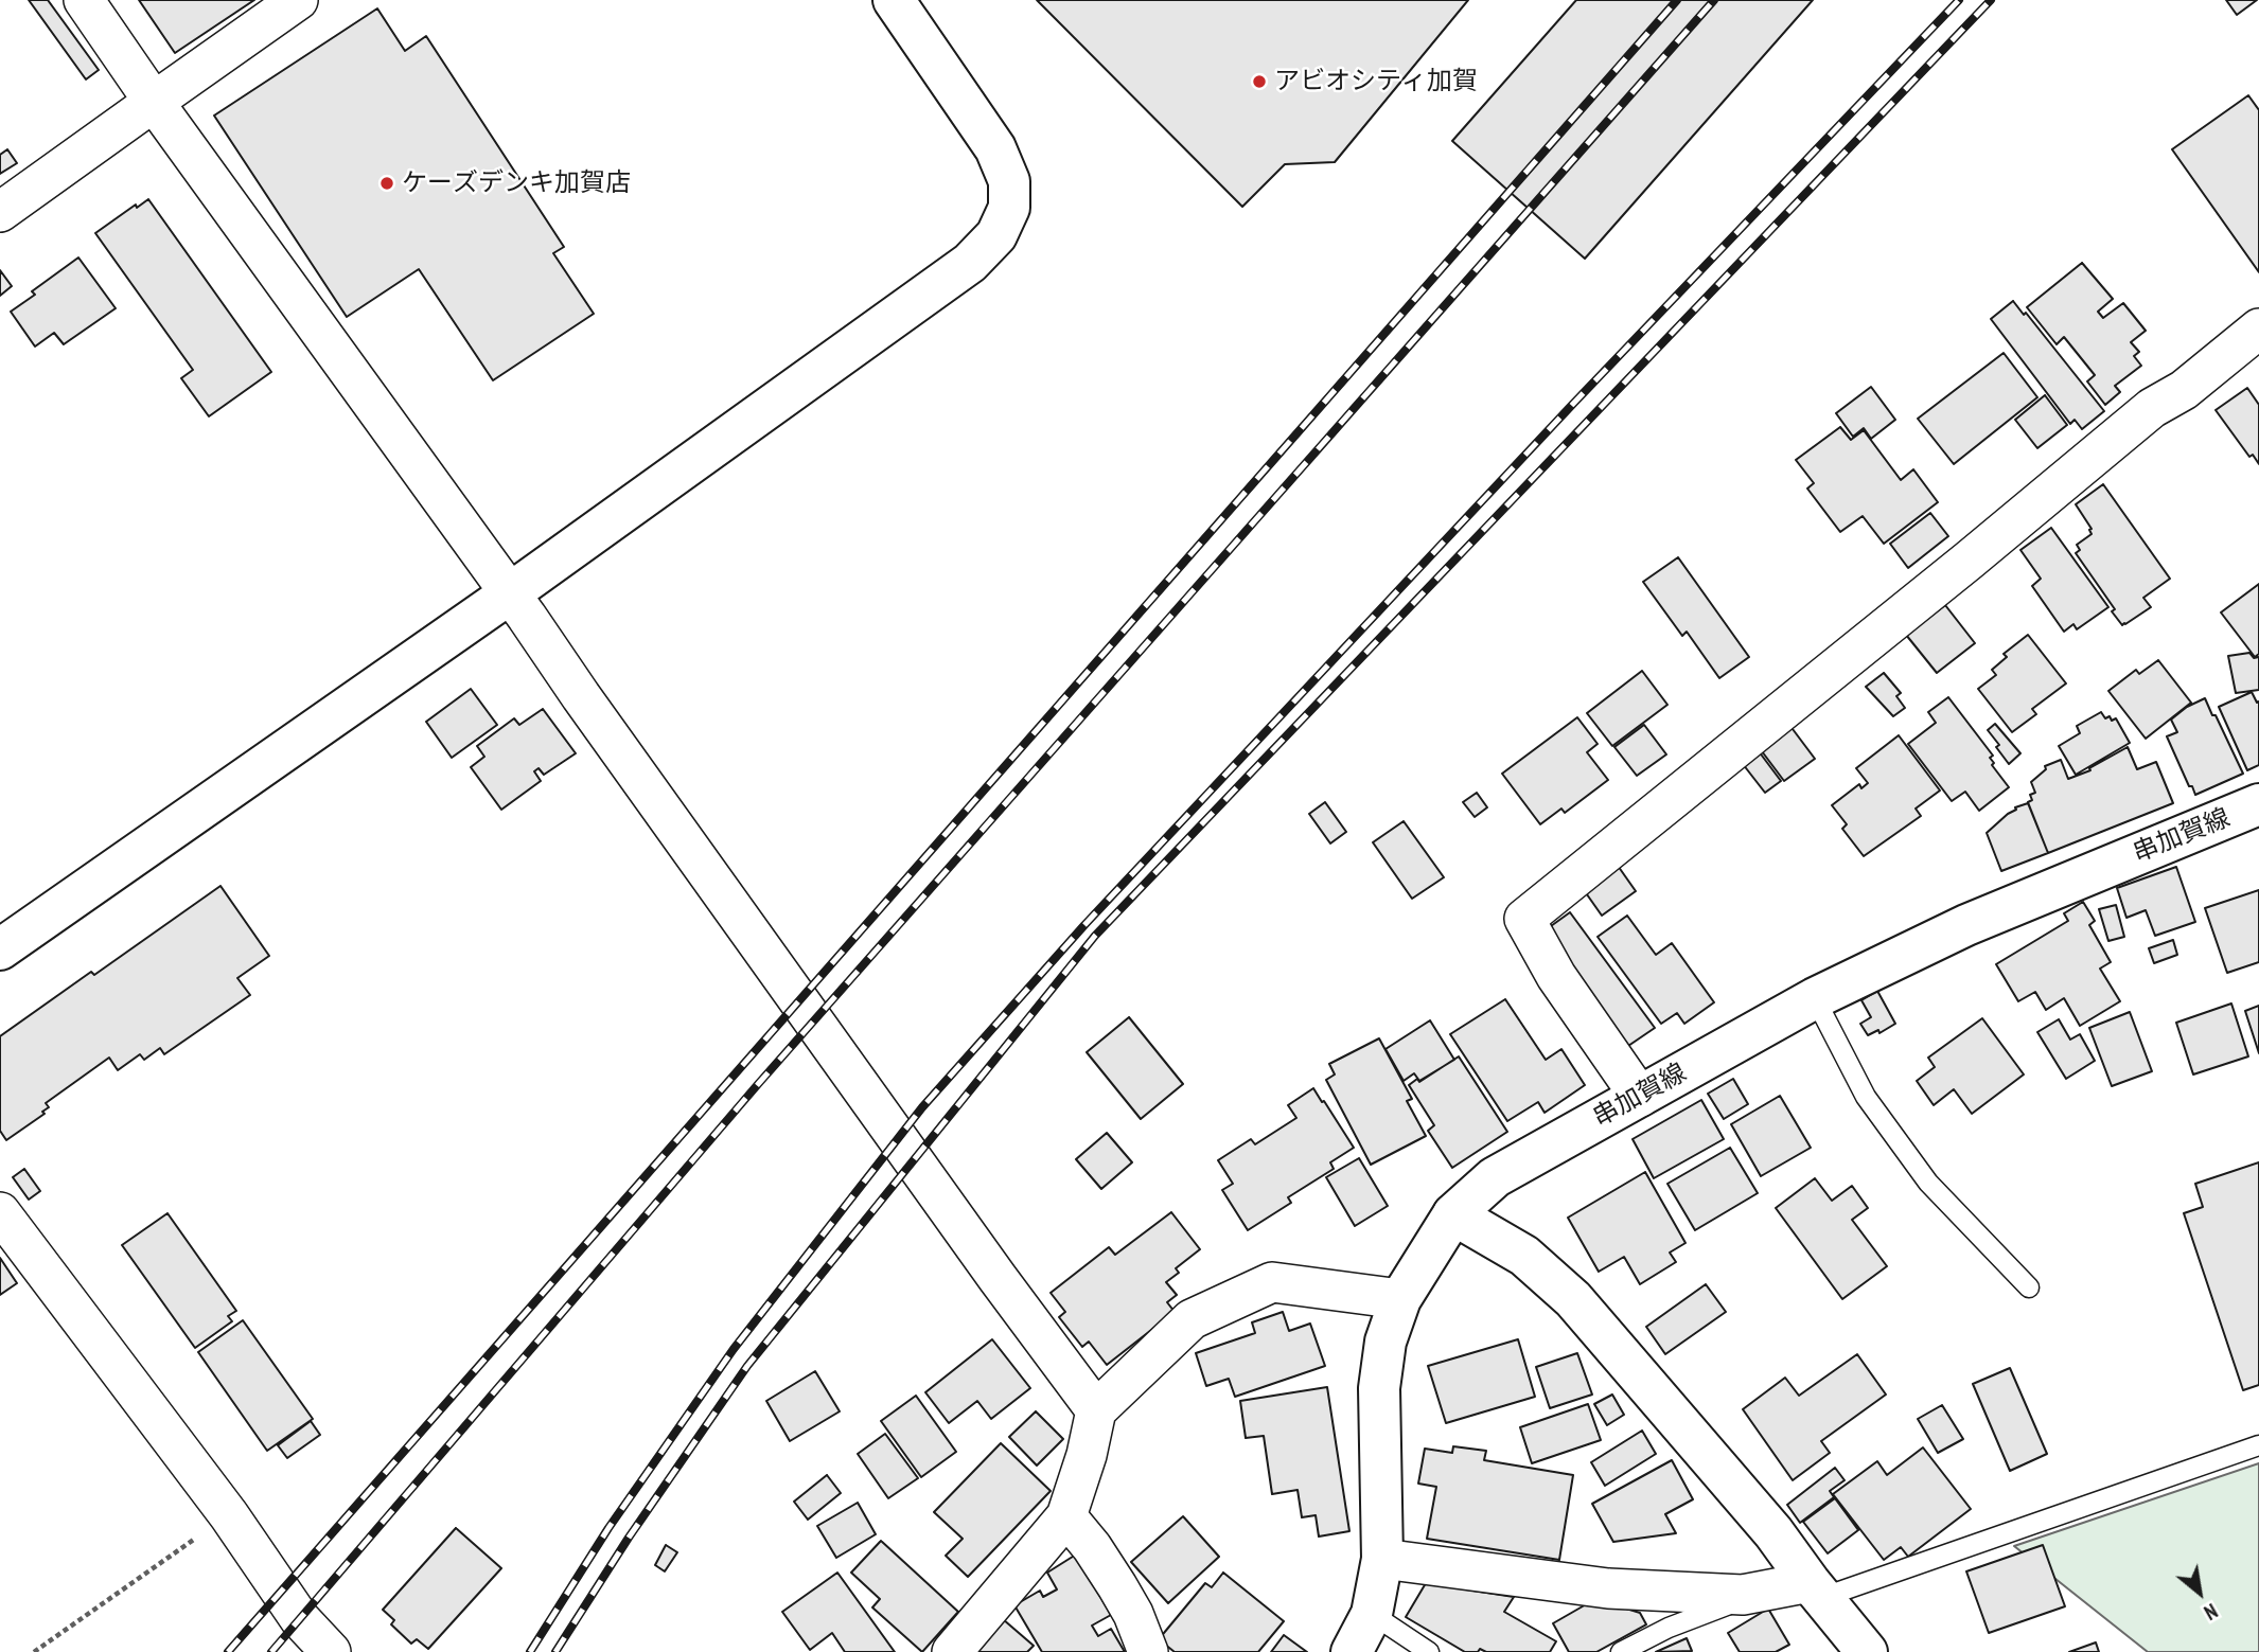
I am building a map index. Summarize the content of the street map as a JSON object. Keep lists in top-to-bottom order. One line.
{"streets":{"street":["串加賀線"]},"places":["アビオシティ加賀","ケーズデンキ加賀店"],"north":"bottom right"}
